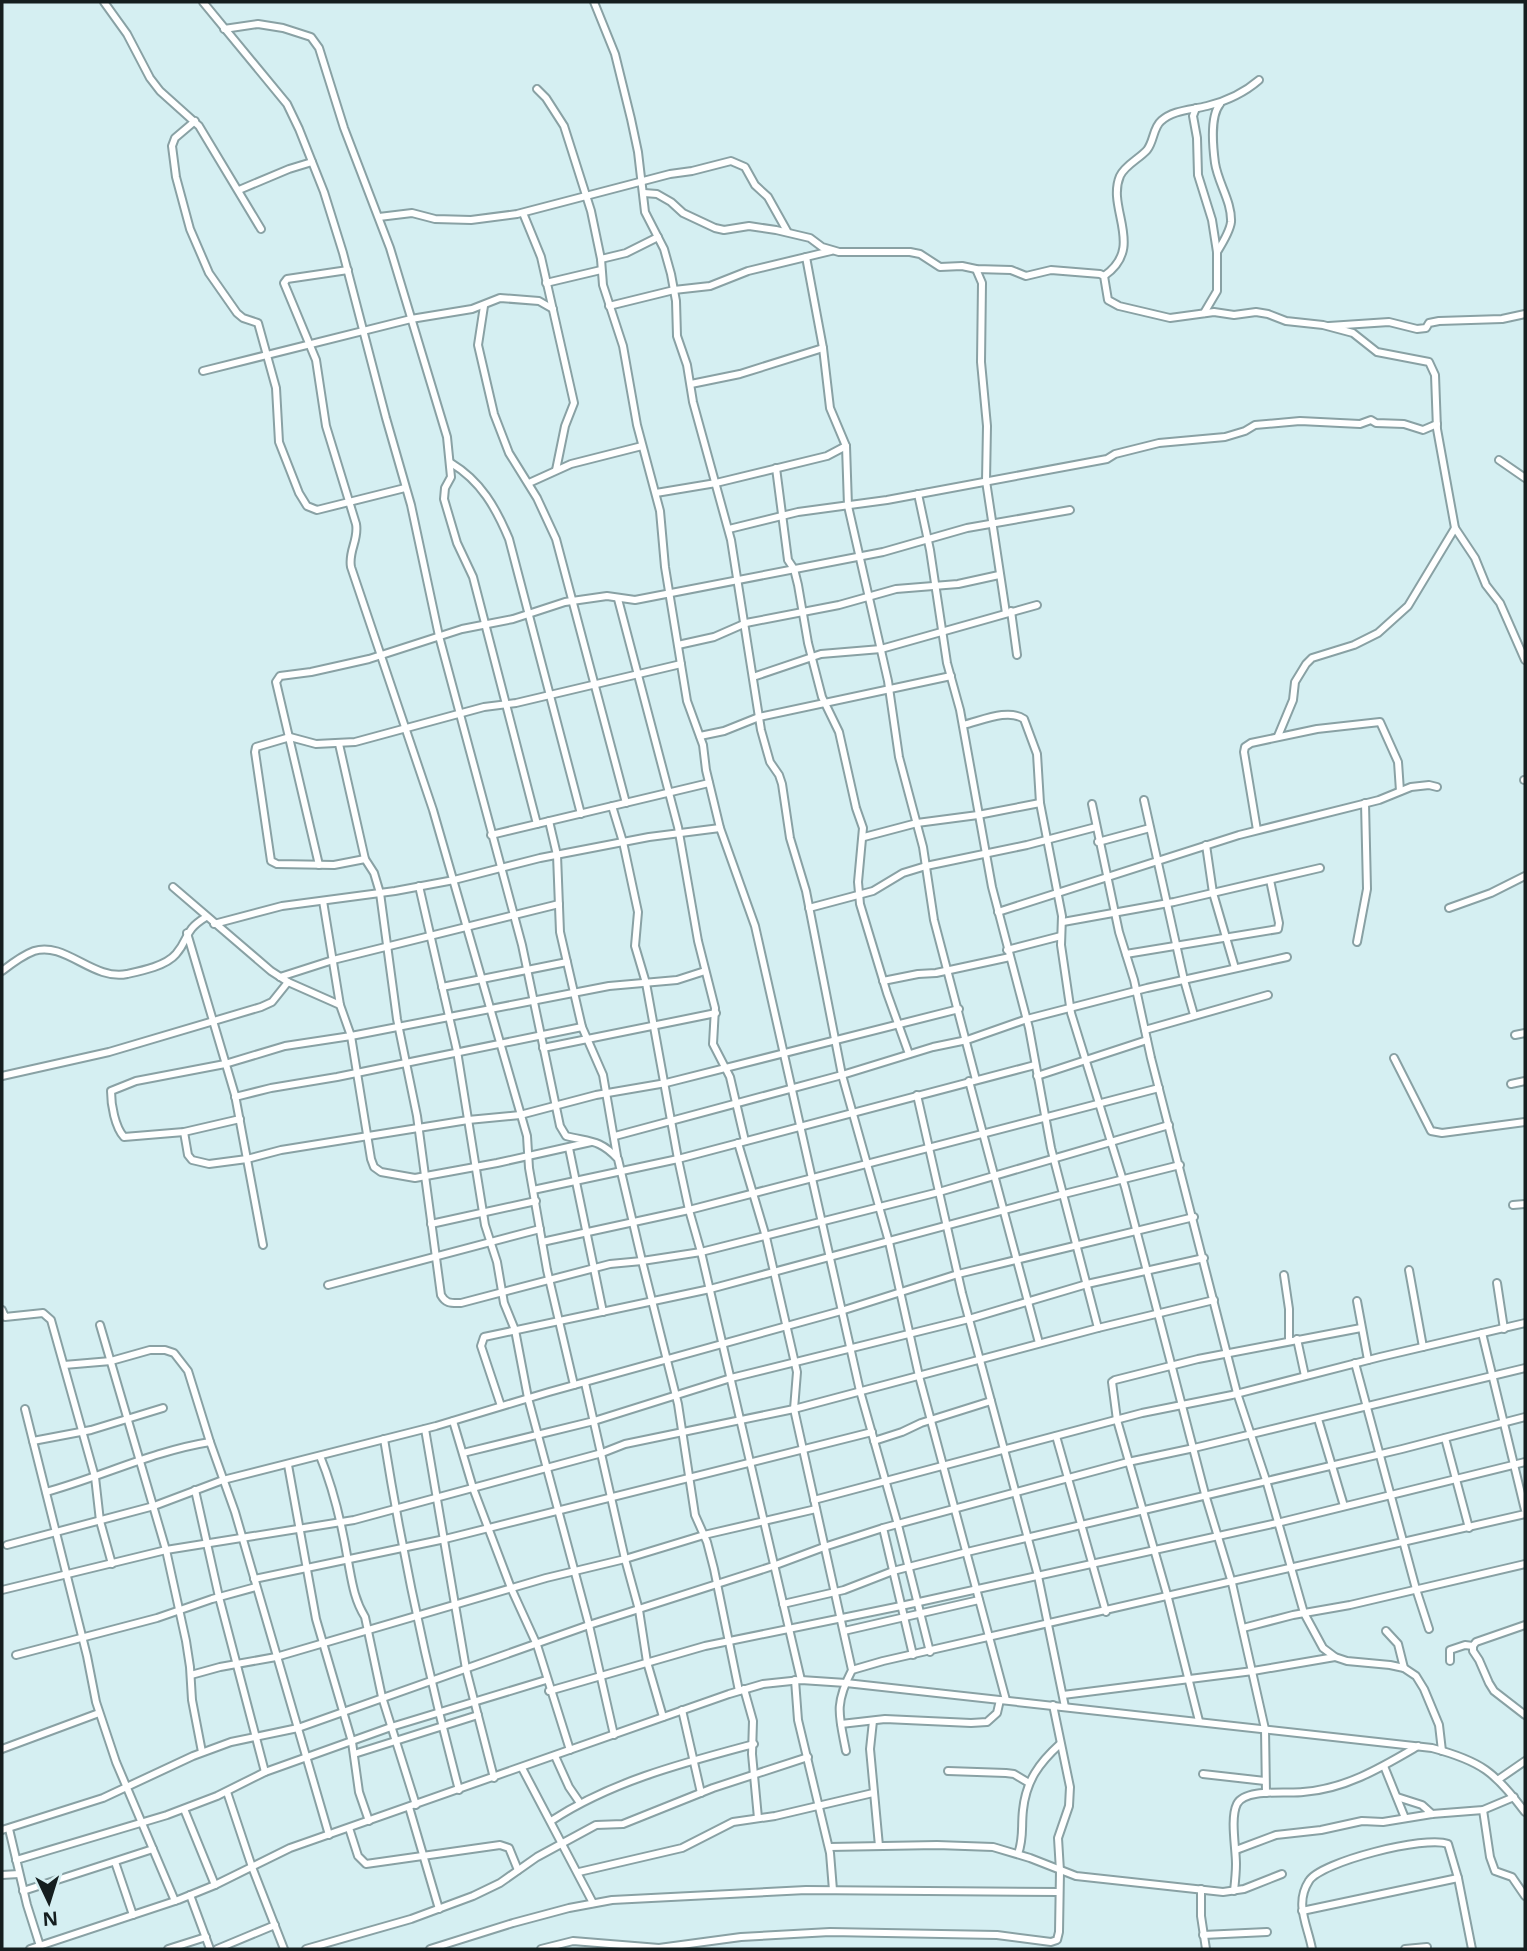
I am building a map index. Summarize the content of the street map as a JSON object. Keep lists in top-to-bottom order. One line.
{"north":"bottom"}
